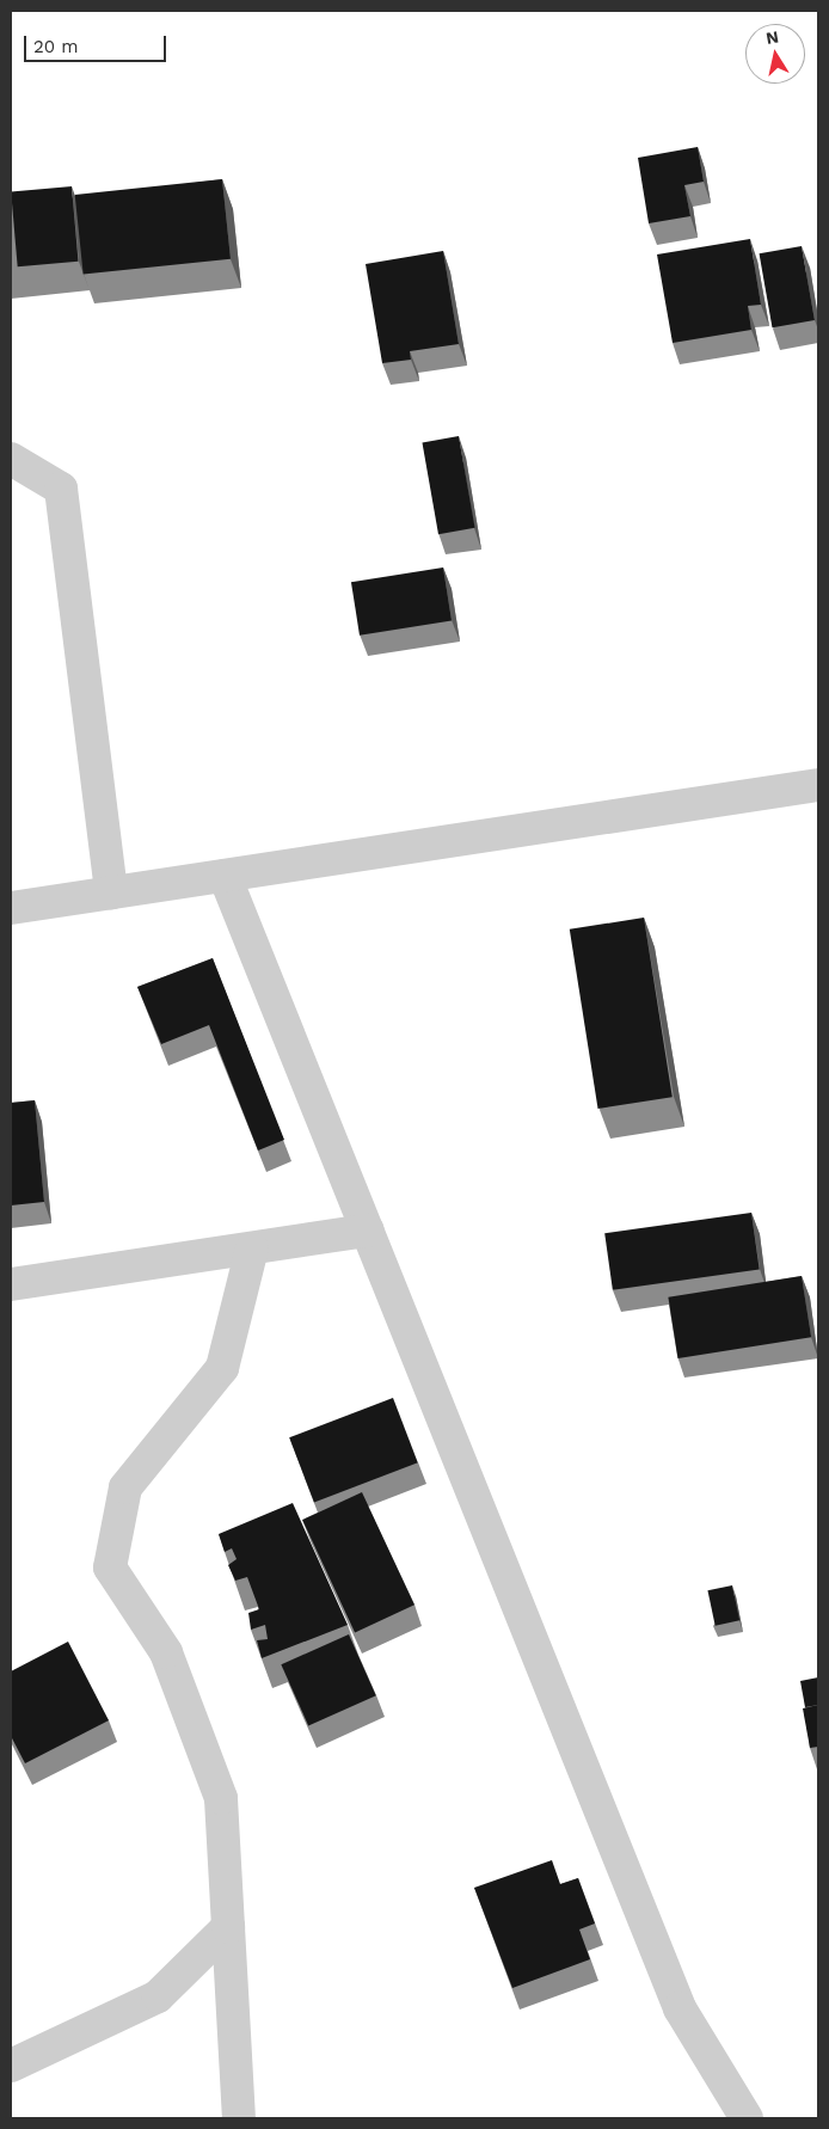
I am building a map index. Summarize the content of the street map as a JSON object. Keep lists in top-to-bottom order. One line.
{"scale_bar":"20 m","north":"top"}
